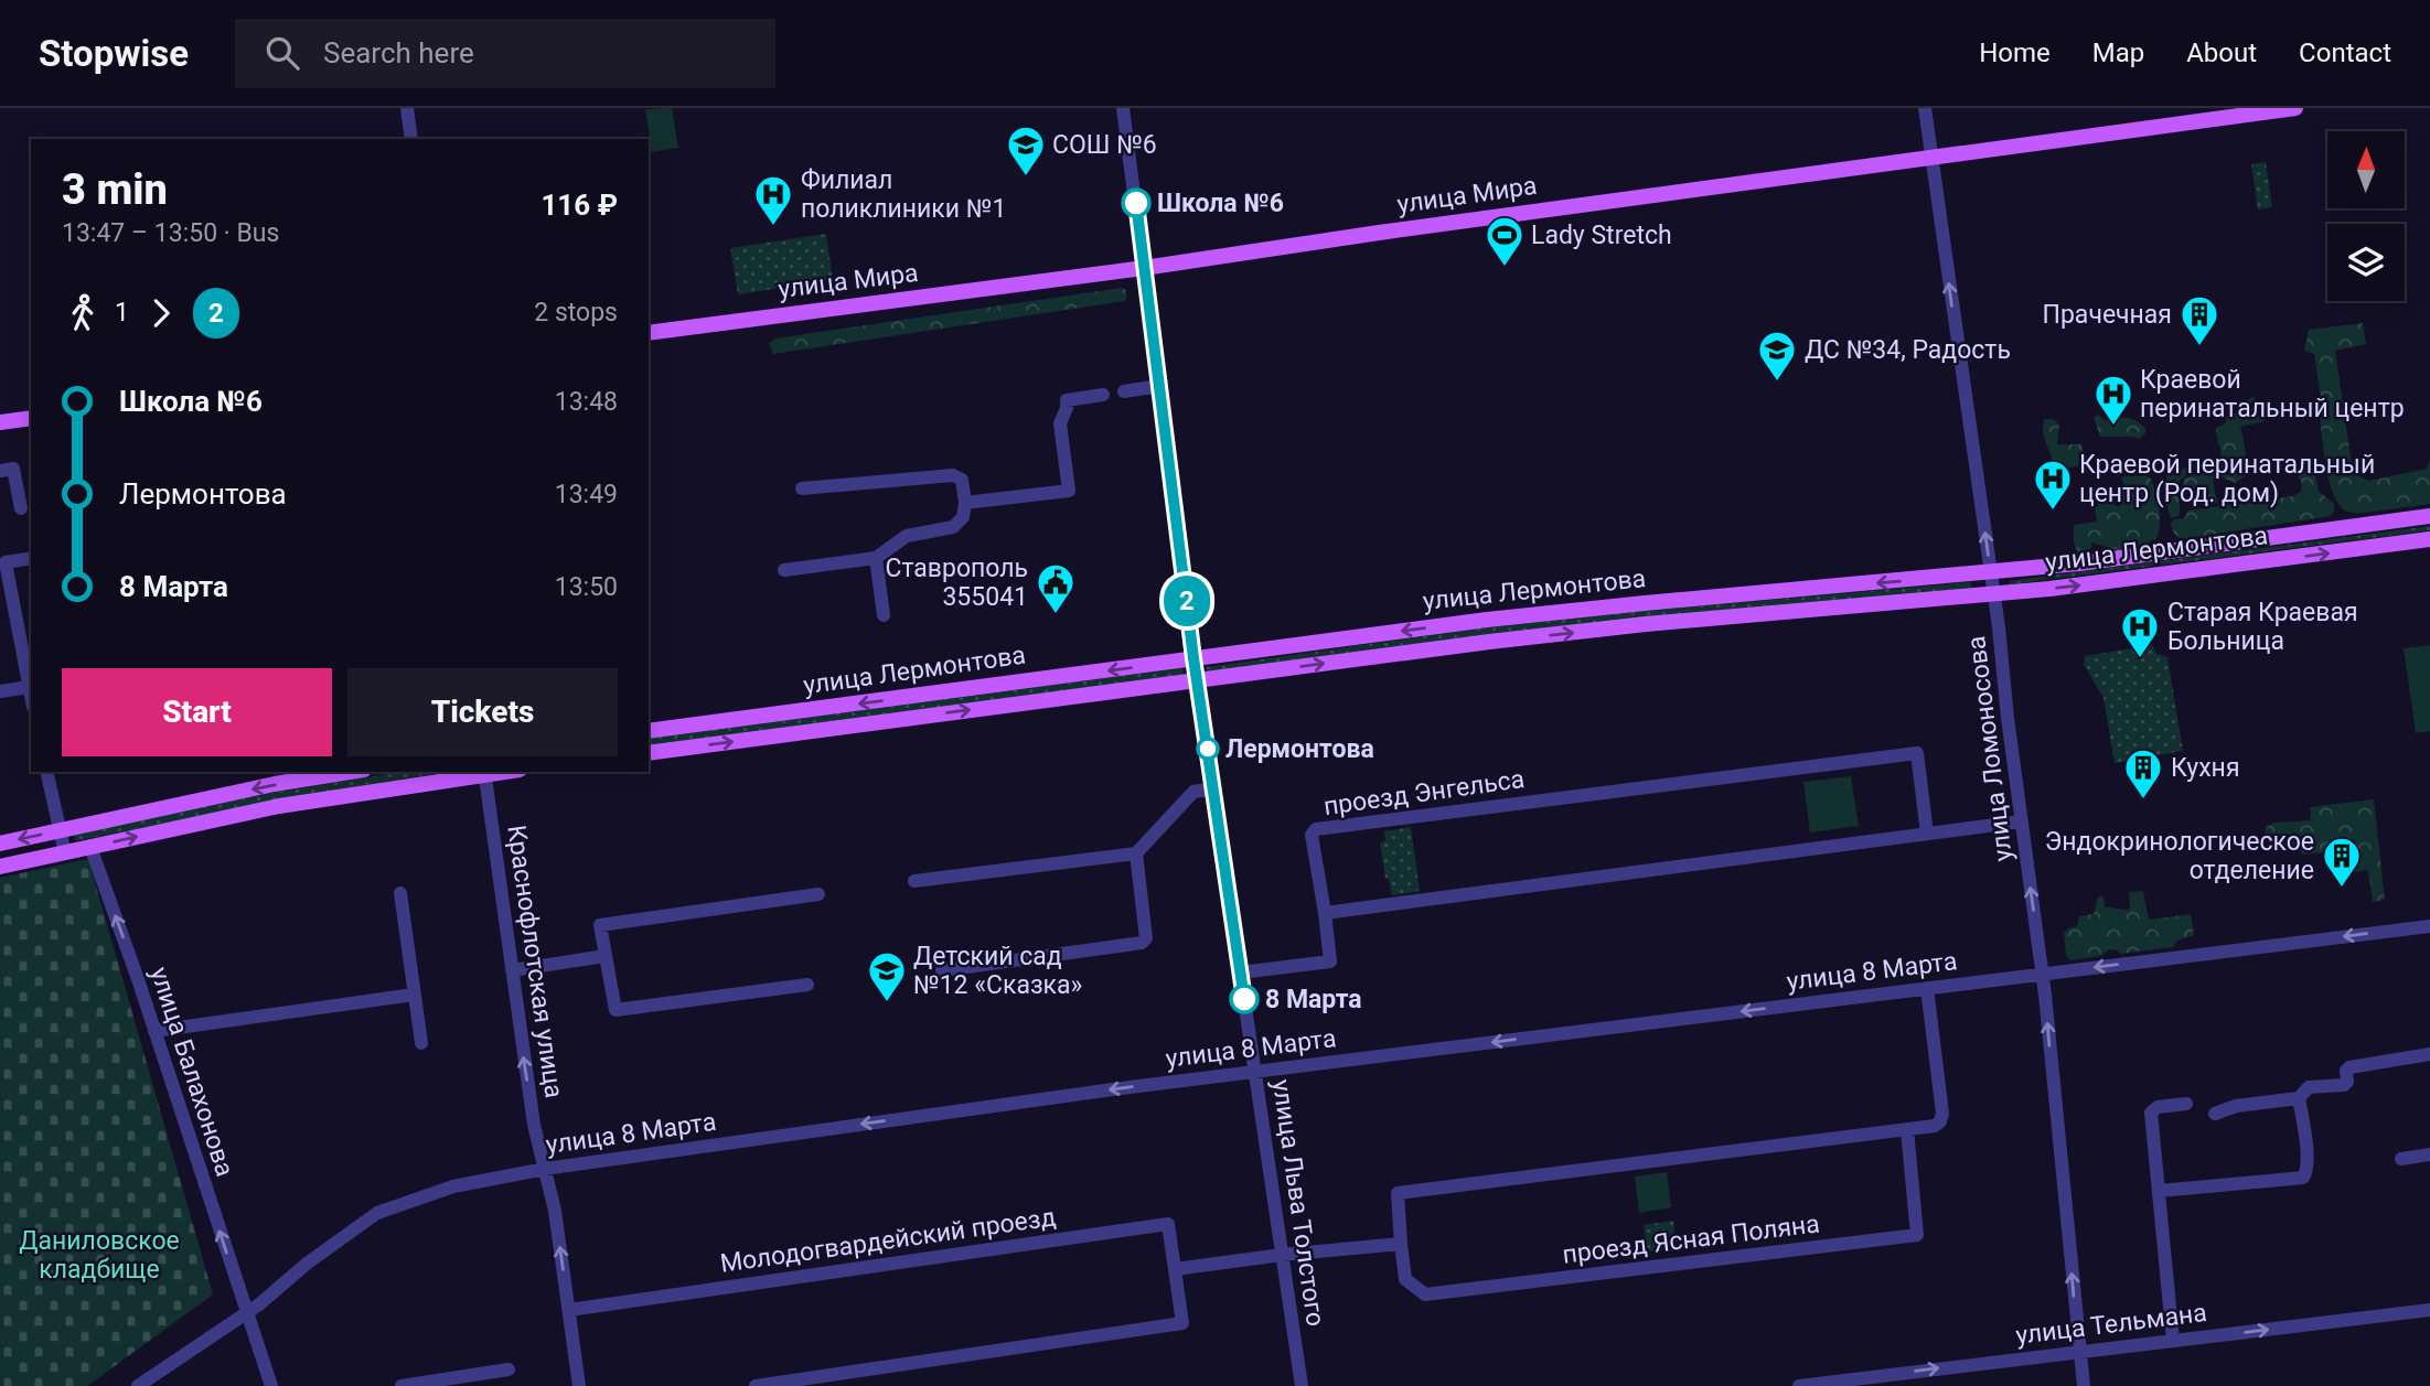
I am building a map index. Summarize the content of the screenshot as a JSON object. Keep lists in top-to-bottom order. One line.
{"streets":{"main road":["улица Мира","улица Лермонтова"],"street":["улица Ломоносова","проезд Энгельса","Краснофлотская улица","улица 8 Марта","улица Балахонова","улица Льва Толстого","проезд Ясная Поляна","Молодогвардейский проезд","улица Тельмана"]},"crossings":[["улица Мира","улица Ломоносова"],["улица Мира","улица Льва Толстого"],["улица Лермонтова","улица Ломоносова"],["улица Лермонтова","улица Льва Толстого"],["улица Ломоносова","улица 8 Марта"],["улица Ломоносова","улица Тельмана"],["Краснофлотская улица","улица 8 Марта"],["Краснофлотская улица","Молодогвардейский проезд"],["улица 8 Марта","улица Балахонова"],["улица 8 Марта","улица Льва Толстого"],["улица 8 Марта","проезд Ясная Поляна"]],"one_way":["улица Ломоносова","Краснофлотская улица","улица 8 Марта","улица Балахонова","улица Тельмана"],"parks":["Даниловское кладбище"],"places":{"school or university":["СОШ №6","ДС №34, Радость","Детский сад №12 «Сказка»"],"other":["Школа №6","Лермонтова","8 Марта"],"hospital":["Филиал поликлиники №1","Краевой перинатальный центр","Краевой перинатальный центр (Род. дом)","Старая Краевая Больница"],"sports":["Lady Stretch"],"building":["Прачечная","Кухня","Эндокринологическое отделение"],"public building":["Ставрополь 355041"]},"lines":["bus line 2"],"north":"top","page":{"header":"Stopwise","search":"Search here","nav":["Home","Map","About","Contact"],"on_map":"2","heading":["3 min","13:47 – 13:50 · Bus","116 ₽"],"legs":["1","2","2 stops"],"list":[{"name":"Школа №6","value":"13:48"},{"name":"Лермонтова","value":"13:49"},{"name":"8 Марта","value":"13:50"}],"buttons":["Start","Tickets"]}}
